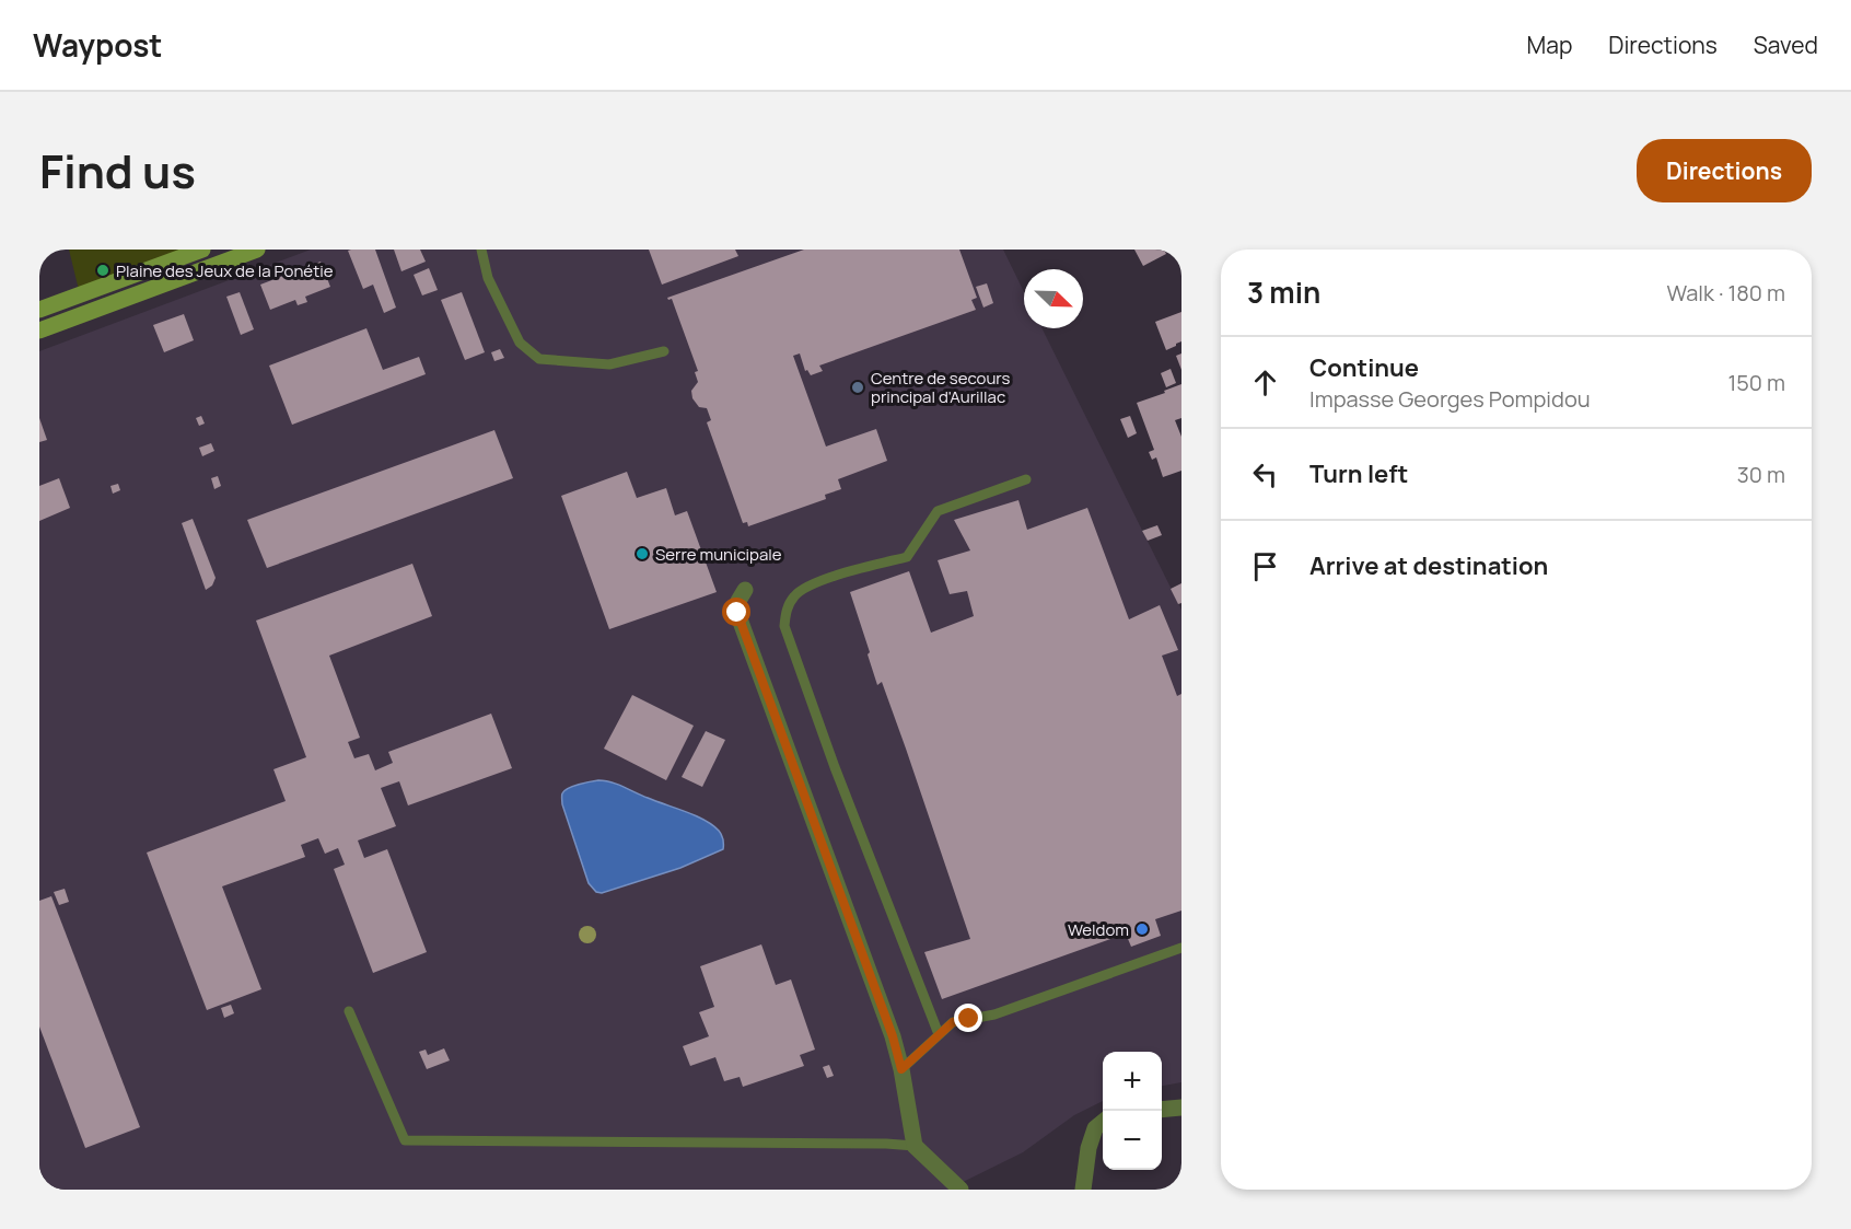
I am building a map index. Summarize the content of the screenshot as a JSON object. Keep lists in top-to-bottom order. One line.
{"places":["Plaine des Jeux de la Ponétie","Centre de secours principal d'Aurillac","Serre municipale","Weldom"],"north":"bottom right","page":{"header":"Waypost","nav":["Map","Directions","Saved"],"title":"Find us","buttons":"Directions","heading":["3 min","Walk · 180 m"],"list":[["Continue","Impasse Georges Pompidou","150 m"],["Turn left","30 m"],"Arrive at destination"],"map_buttons":["+","−"]}}
